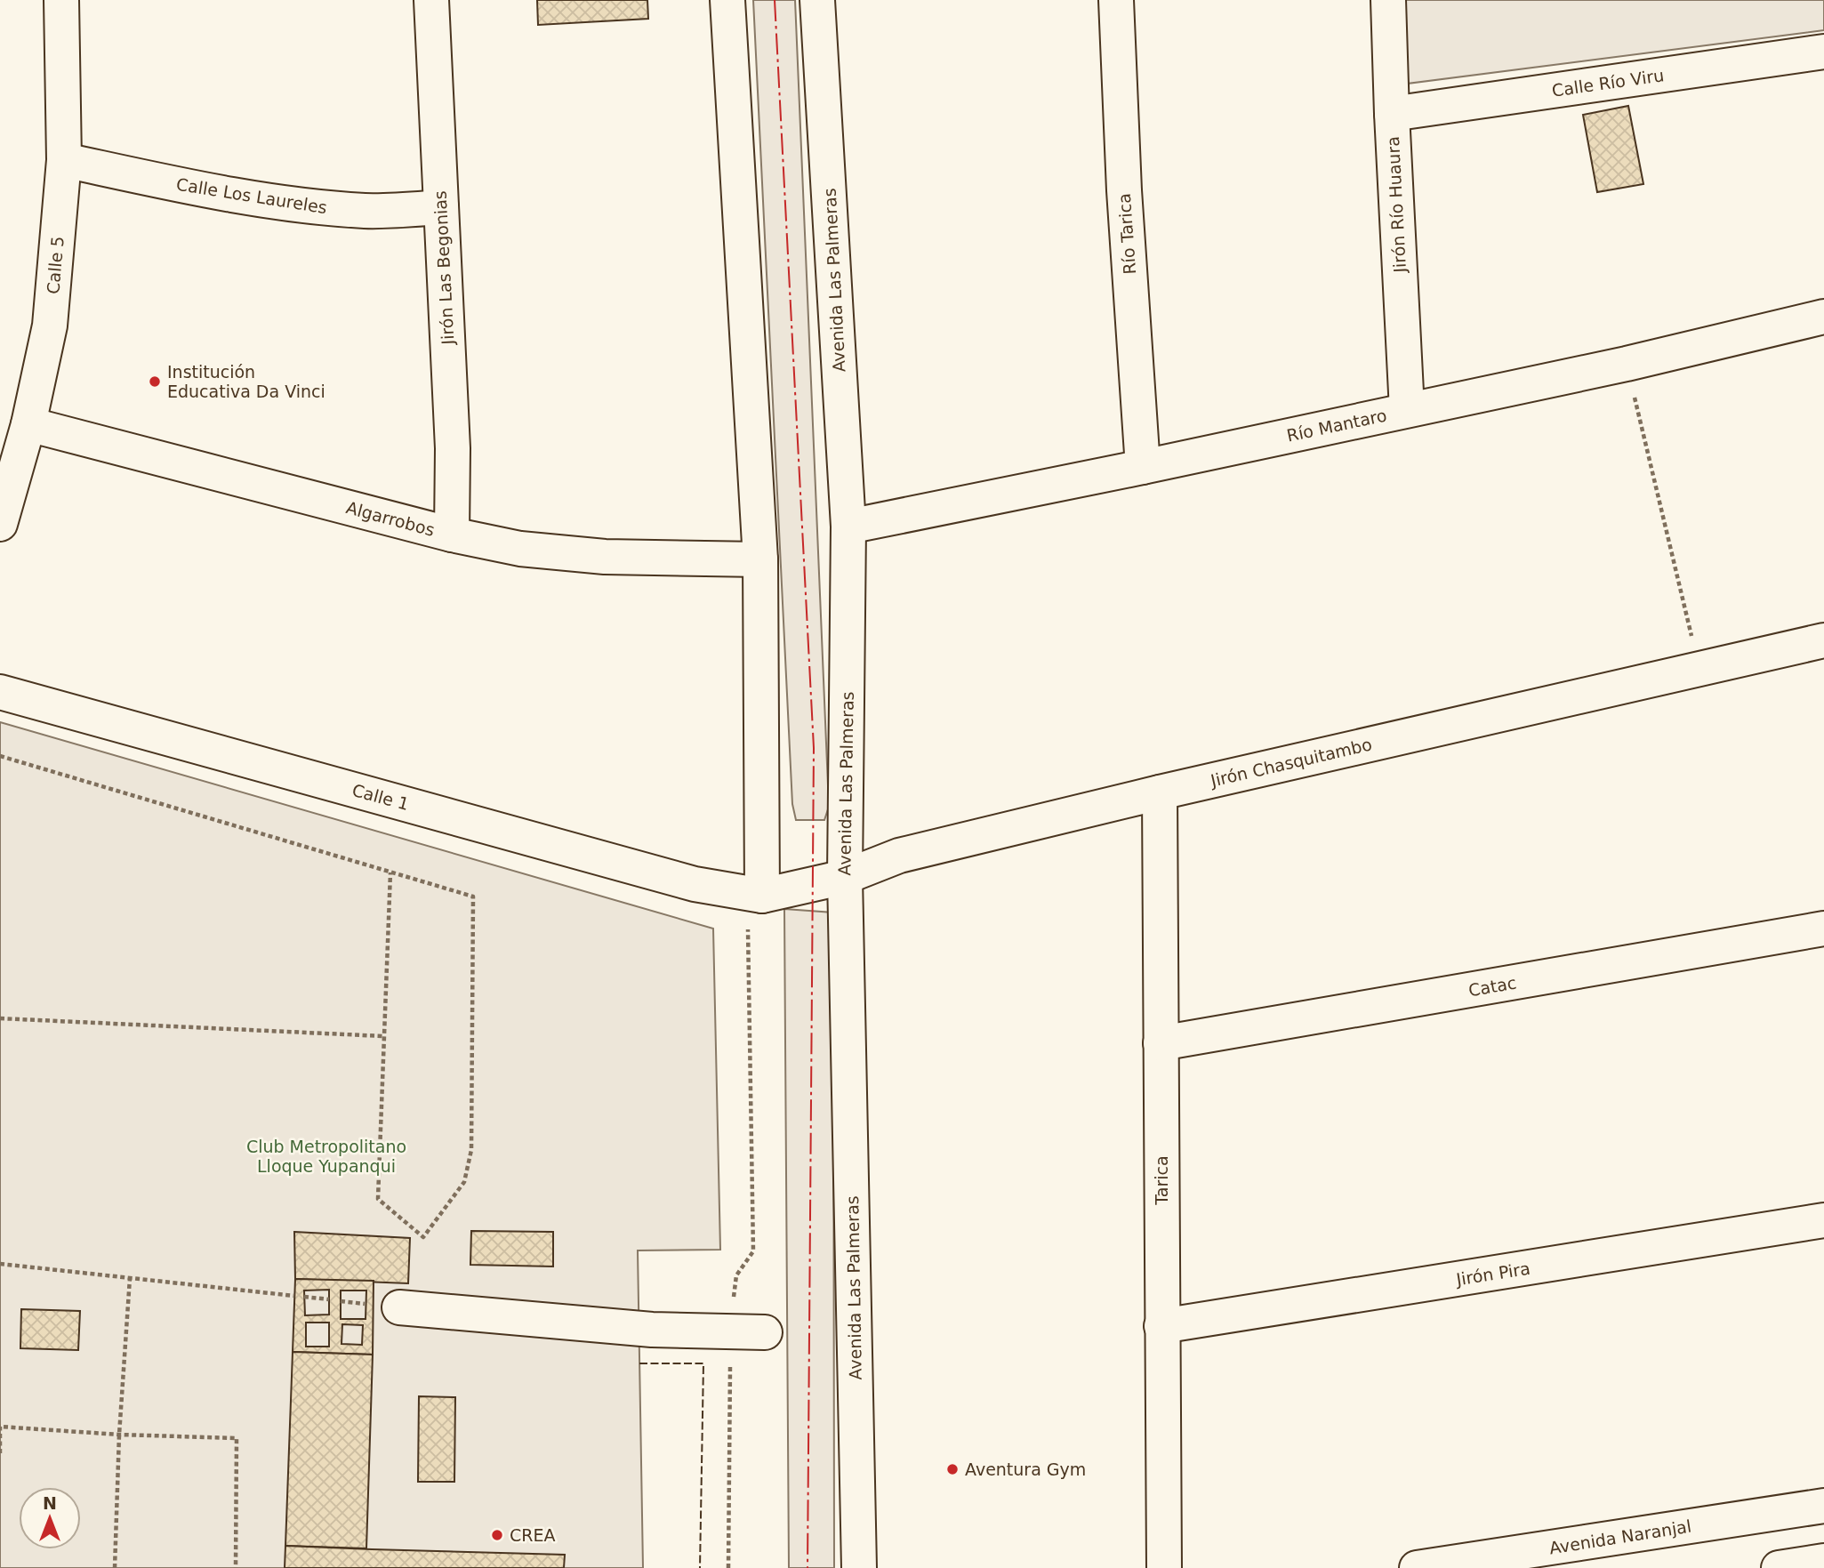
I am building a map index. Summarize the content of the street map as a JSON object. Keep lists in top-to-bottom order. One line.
{"streets":{"main road":["Calle Río Viru","Calle Los Laureles","Jirón Río Huaura","Río Tarica","Calle 5","Jirón Las Begonias","Avenida Las Palmeras","Río Mantaro","Algarrobos","Jirón Chasquitambo","Calle 1","Catac","Tarica","Jirón Pira","Avenida Naranjal"]},"crossings":[["Calle Río Viru","Jirón Río Huaura"],["Calle Los Laureles","Calle 5"],["Calle Los Laureles","Jirón Las Begonias"],["Jirón Río Huaura","Río Mantaro"],["Río Tarica","Río Mantaro"],["Calle 5","Algarrobos"],["Jirón Las Begonias","Algarrobos"],["Avenida Las Palmeras","Río Mantaro"],["Avenida Las Palmeras","Jirón Chasquitambo"],["Jirón Chasquitambo","Calle 1"],["Jirón Chasquitambo","Tarica"],["Catac","Tarica"],["Tarica","Jirón Pira"]],"parks":["Club Metropolitano Lloque Yupanqui"],"places":["Institución Educativa Da Vinci","Aventura Gym","CREA"],"north":"top"}
